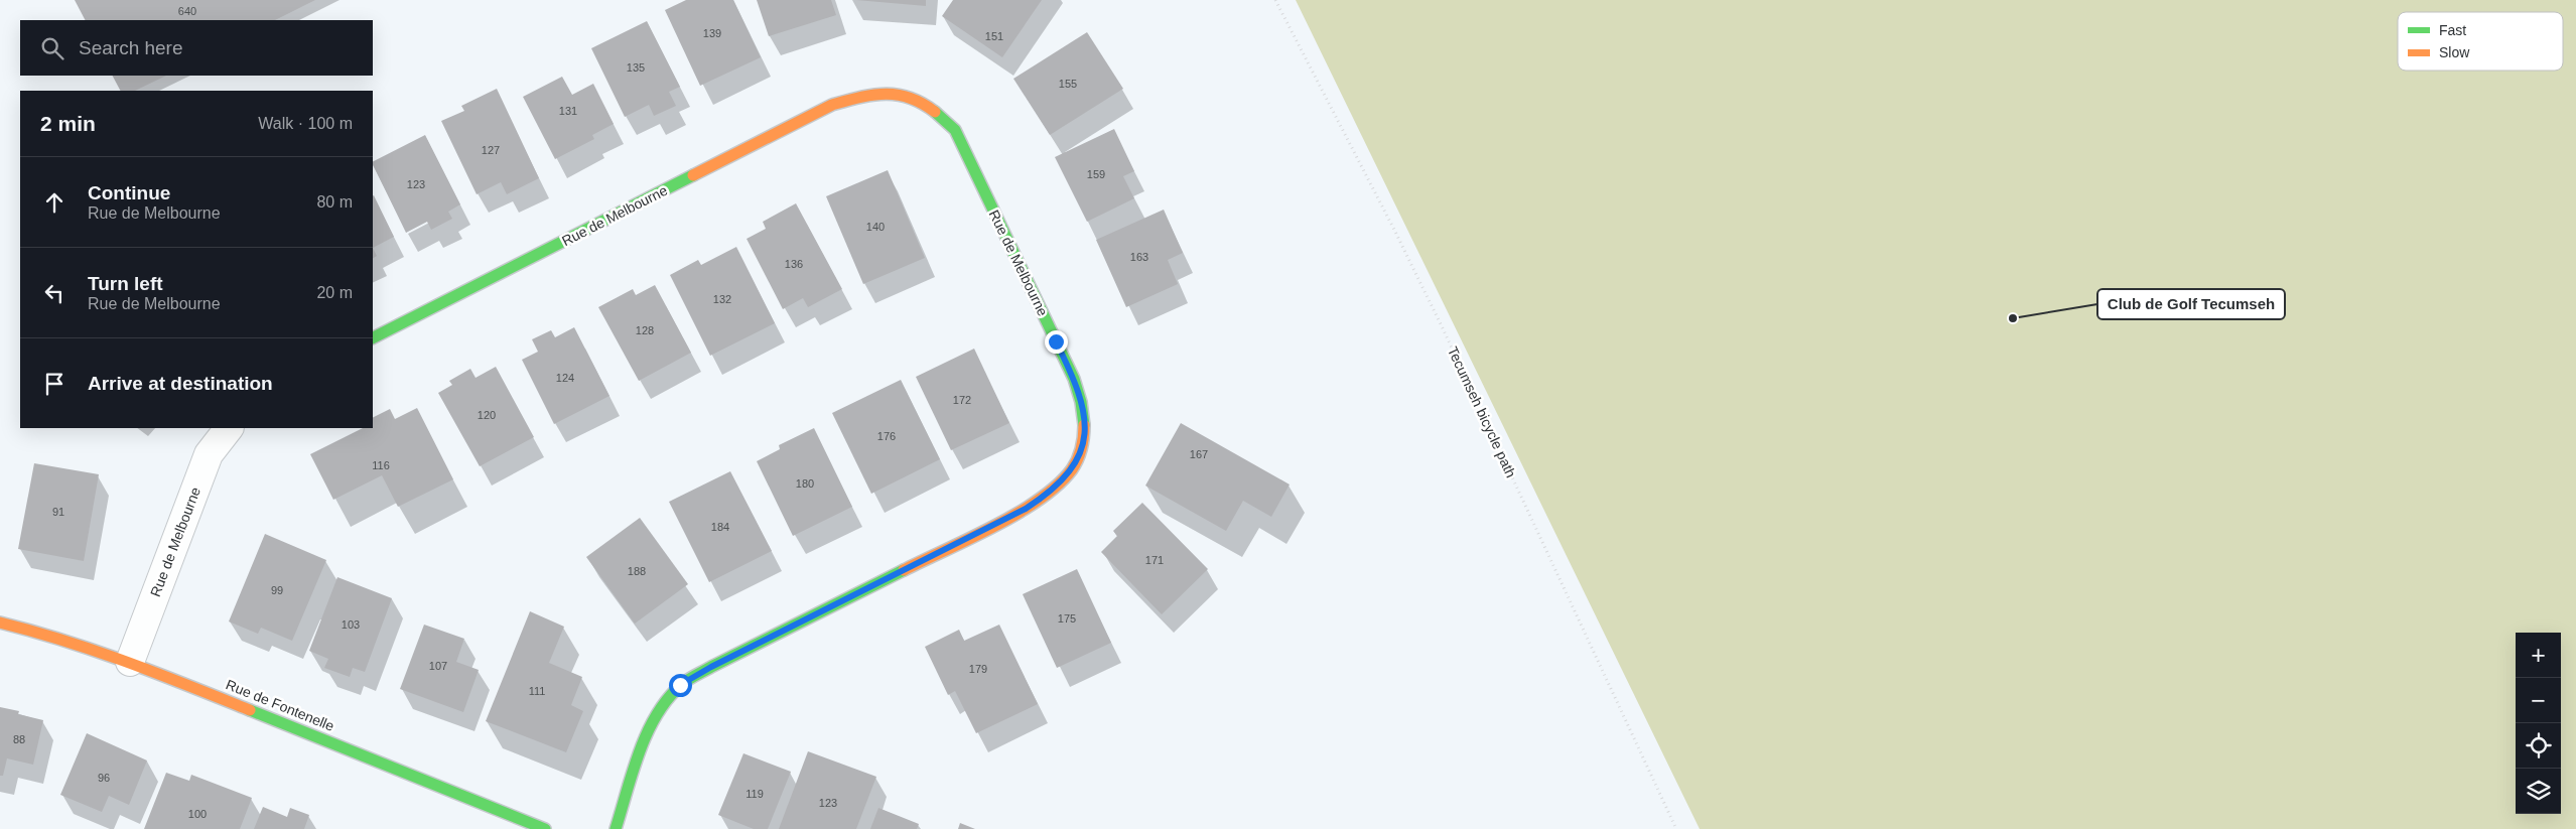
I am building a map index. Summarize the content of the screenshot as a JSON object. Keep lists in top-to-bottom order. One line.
{"streets":{"street":["Rue de Melbourne","Rue de Fontenelle"],"path":["Tecumseh bicycle path"]},"crossings":[["Rue de Melbourne","Rue de Fontenelle"]],"places":["Club de Golf Tecumseh"],"house_numbers":["640","139","151","135","155","131","127","159","123","140","163","136","132","128","124","172","120","176","167","116","180","91","184","171","188","99","175","103","107","179","111","88","96","119","123","100"],"legend":["Fast","Slow"],"page":{"search":"Search here","heading":["2 min","Walk · 100 m"],"list":[["Continue","Rue de Melbourne","80 m"],["Turn left","Rue de Melbourne","20 m"],"Arrive at destination"],"map_buttons":["+","−"]}}
